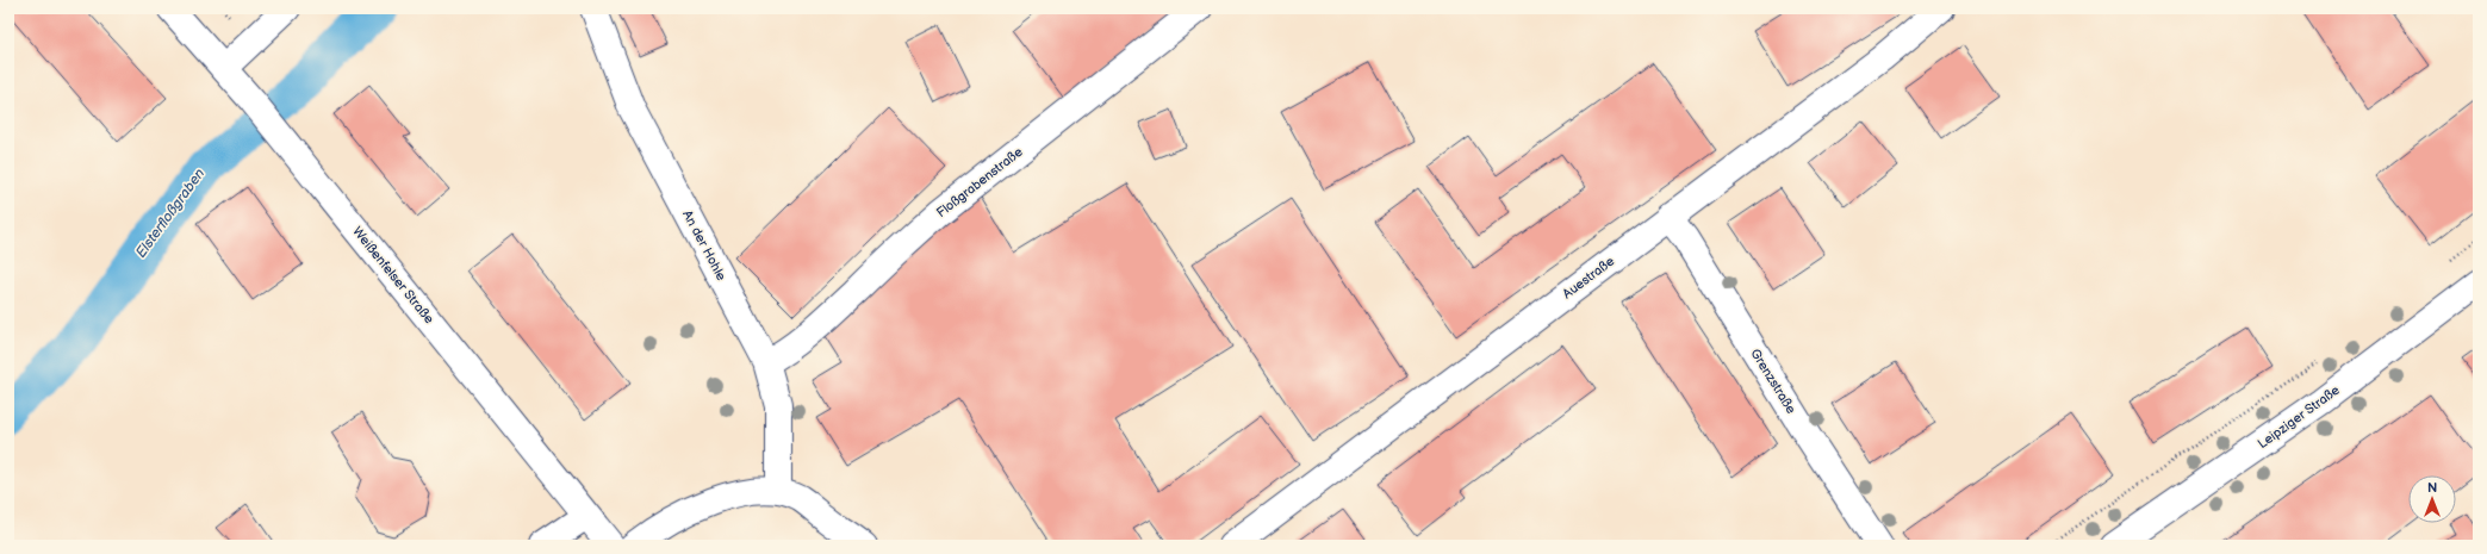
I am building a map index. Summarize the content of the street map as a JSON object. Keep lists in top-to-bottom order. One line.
{"streets":{"street":["Floßgrabenstraße","An der Hohle","Weißenfelser Straße","Auestraße","Grenzstraße","Leipziger Straße"]},"crossings":[["Floßgrabenstraße","An der Hohle"],["Auestraße","Grenzstraße"]],"water":["Elsterfloßgraben"],"north":"top"}
